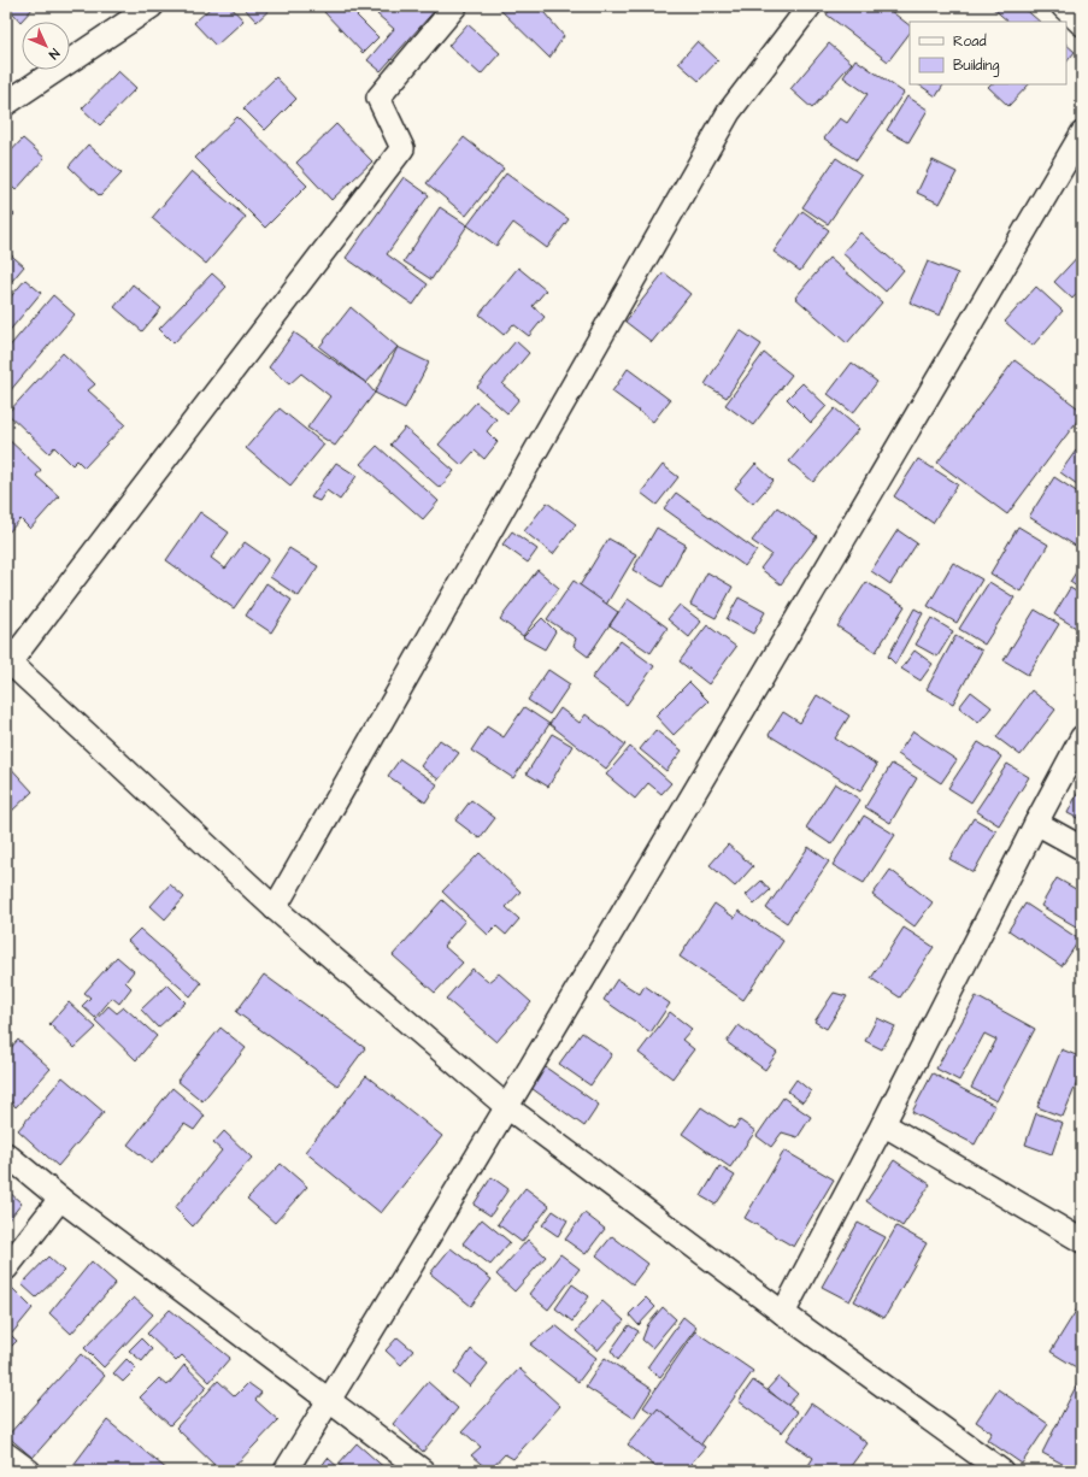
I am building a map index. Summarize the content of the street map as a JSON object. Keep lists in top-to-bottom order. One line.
{"legend":["Road","Building"],"north":"bottom right"}
